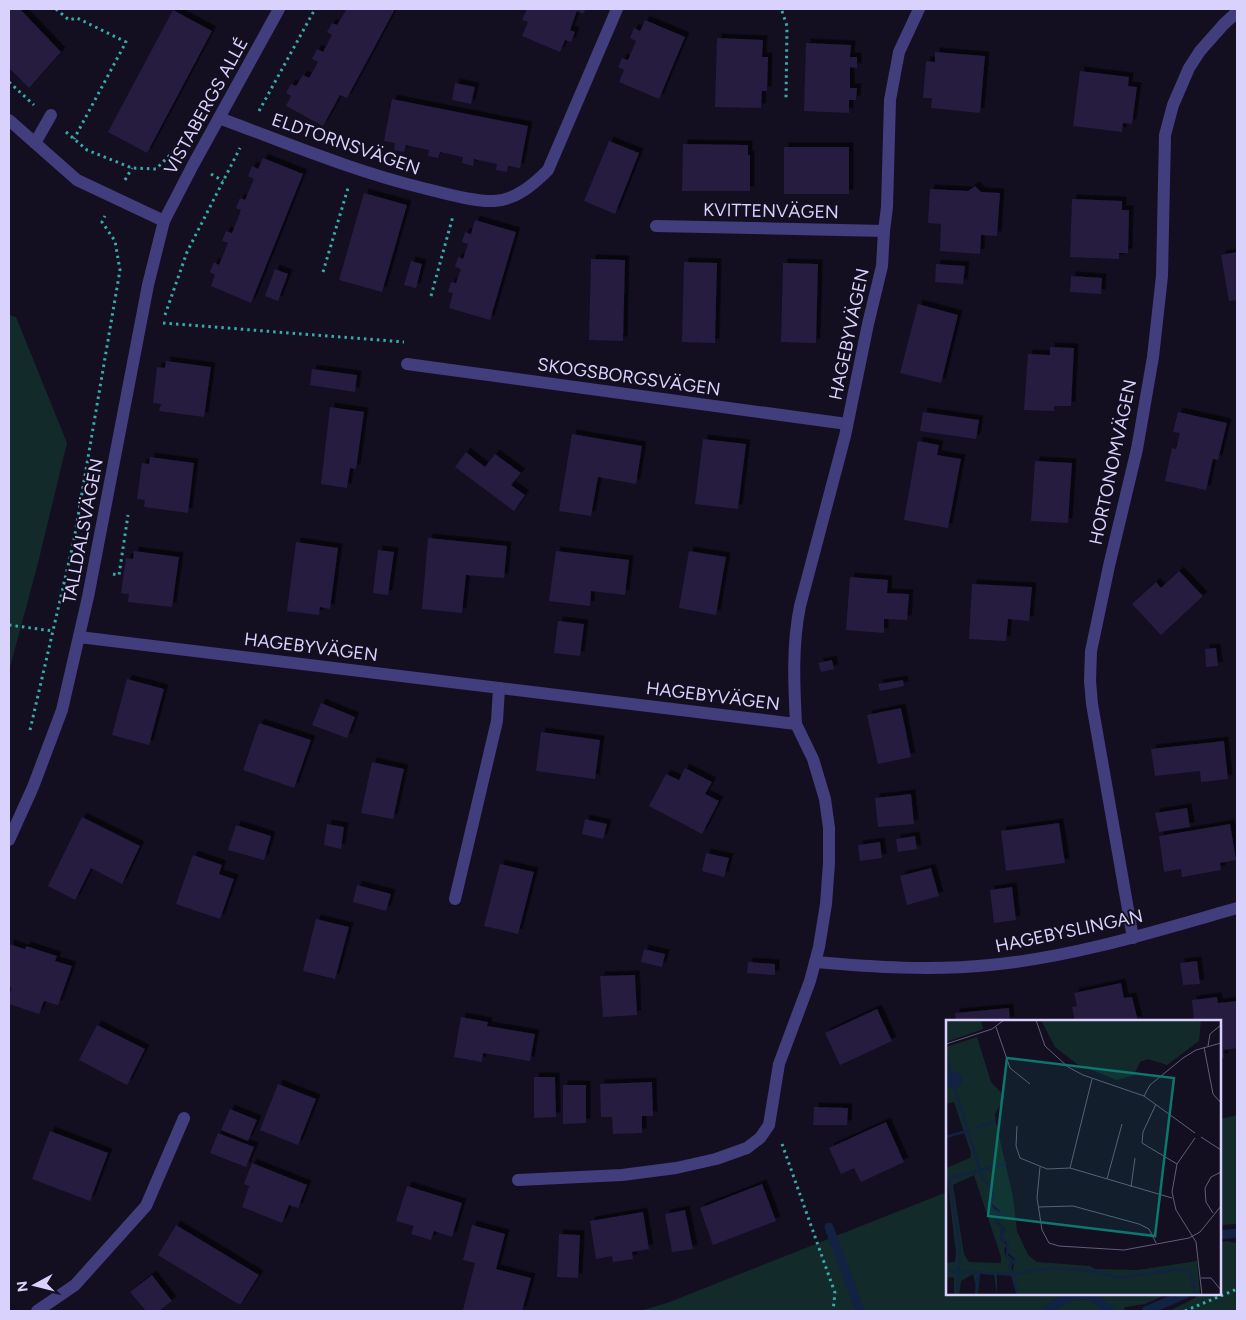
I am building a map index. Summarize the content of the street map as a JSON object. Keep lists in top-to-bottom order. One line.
{"streets":{"street":["VISTABERGS ALLÉ","ELDTORNSVÄGEN","KVITTENVÄGEN","HAGEBYVÄGEN","SKOGSBORGSVÄGEN","HORTONOMVÄGEN","TALLDALSVÄGEN","HAGEBYSLINGAN"]},"crossings":[["VISTABERGS ALLÉ","ELDTORNSVÄGEN"],["VISTABERGS ALLÉ","TALLDALSVÄGEN"],["KVITTENVÄGEN","HAGEBYVÄGEN"],["HAGEBYVÄGEN","SKOGSBORGSVÄGEN"],["HAGEBYVÄGEN","TALLDALSVÄGEN"],["HORTONOMVÄGEN","HAGEBYSLINGAN"]],"north":"left"}
